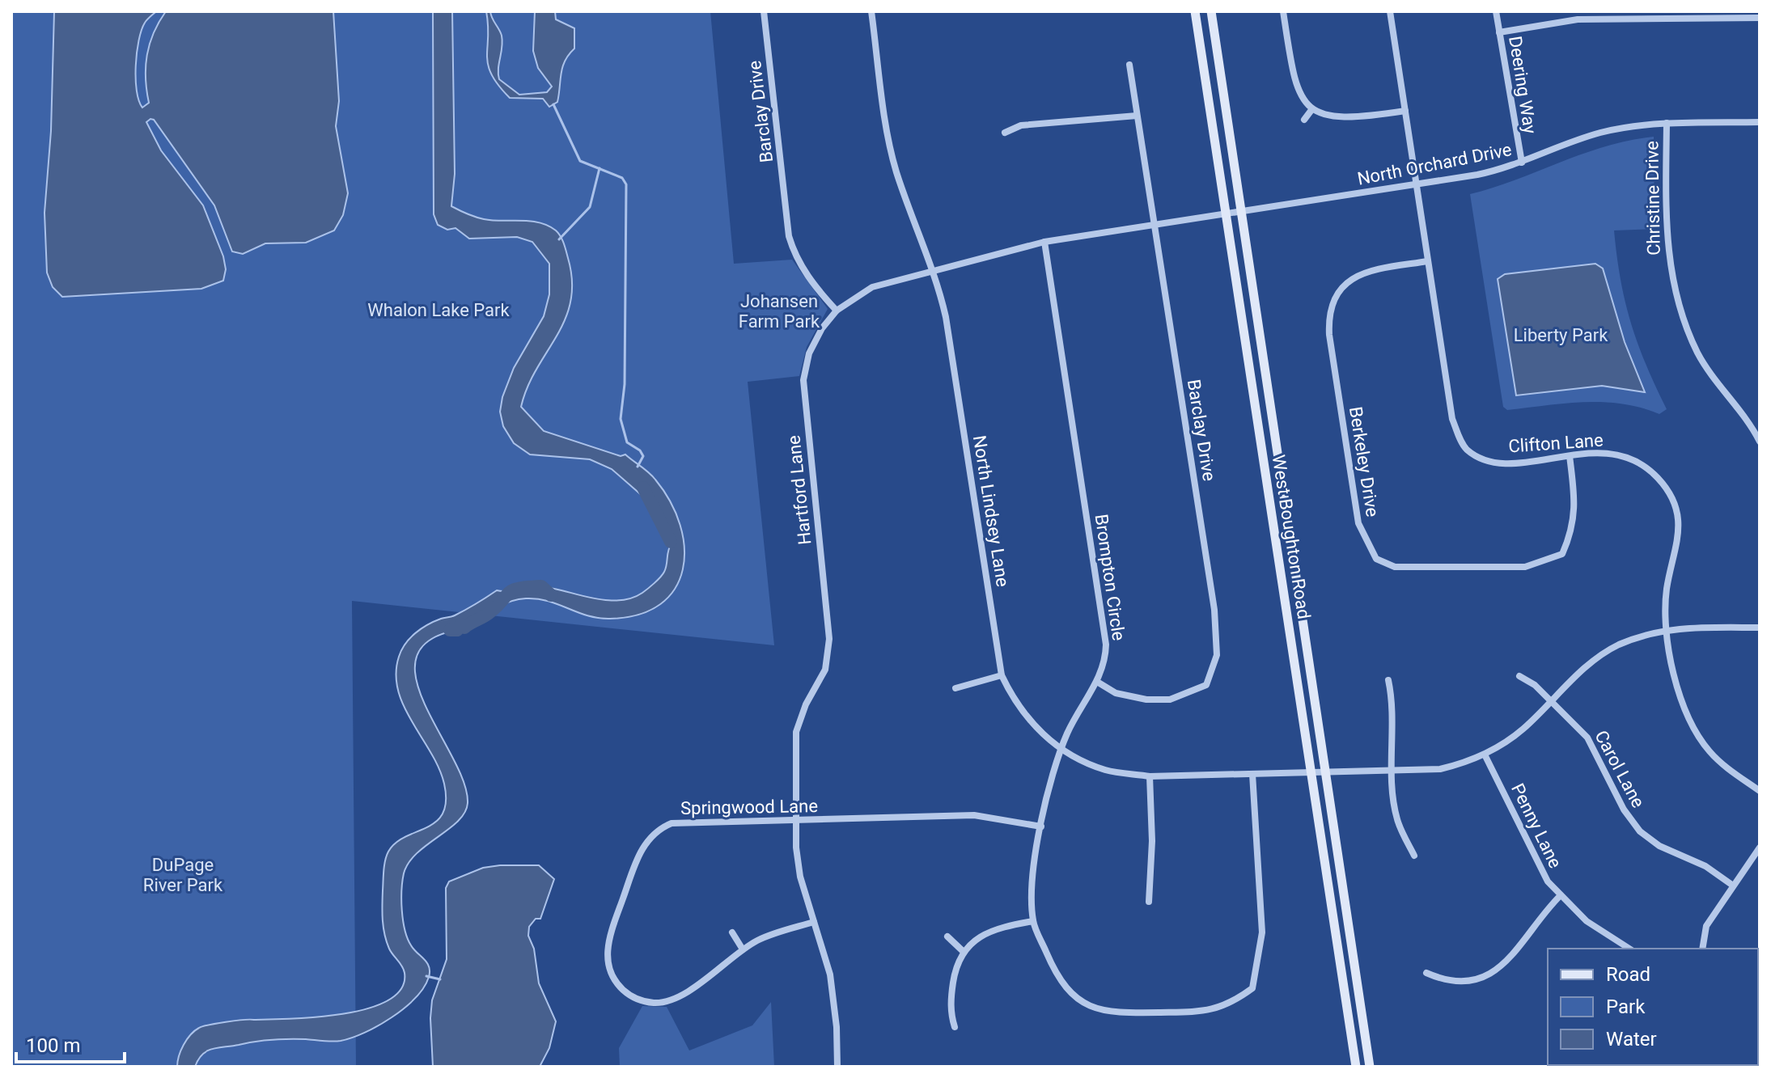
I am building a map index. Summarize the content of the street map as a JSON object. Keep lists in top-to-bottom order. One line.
{"streets":{"main road":["West Boughton Road"],"street":["Deering Way","Barclay Drive","North Orchard Drive","Christine Drive","Clifton Lane","Berkeley Drive","Hartford Lane","North Lindsey Lane","Brompton Circle","Carol Lane","Springwood Lane","Penny Lane"]},"crossings":[["Deering Way","North Orchard Drive"],["Barclay Drive","Hartford Lane"],["Barclay Drive","Brompton Circle"],["North Orchard Drive","Christine Drive"],["North Orchard Drive","Clifton Lane"],["North Orchard Drive","Hartford Lane"],["North Orchard Drive","West Boughton Road"],["Clifton Lane","Berkeley Drive"],["Hartford Lane","North Lindsey Lane"],["Hartford Lane","West Boughton Road"],["Hartford Lane","Brompton Circle"],["Hartford Lane","Springwood Lane"],["North Lindsey Lane","West Boughton Road"],["North Lindsey Lane","Brompton Circle"],["Brompton Circle","Springwood Lane"]],"parks":["Johansen Farm Park","Whalon Lake Park","Liberty Park","DuPage River Park"],"legend":["Road","Park","Water"],"scale_bar":"100 m"}
